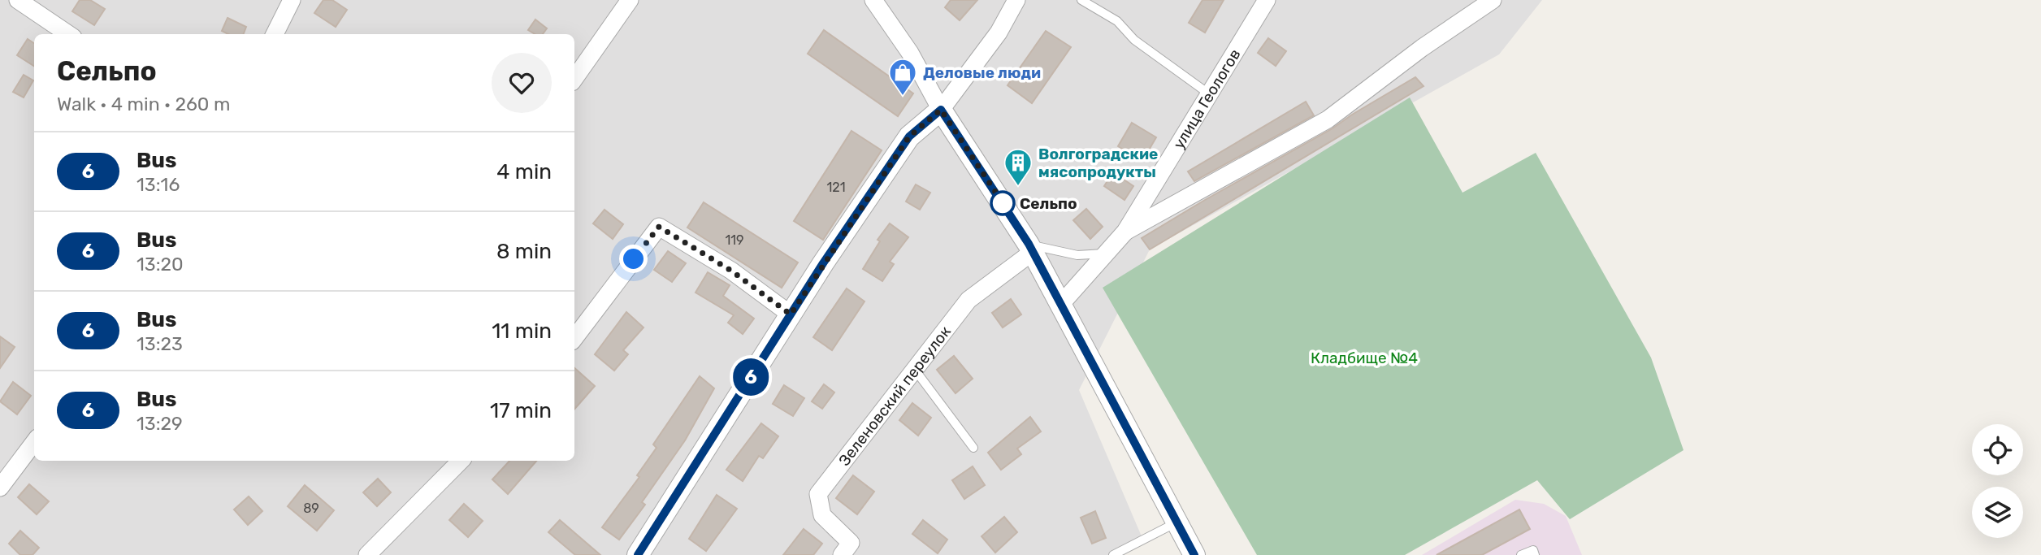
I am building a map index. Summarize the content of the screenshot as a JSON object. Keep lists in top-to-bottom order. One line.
{"streets":{"street":["улица Геологов","Зеленовский переулок"]},"parks":["Кладбище №4"],"places":{"shop":["Деловые люди"],"building":["Волгоградские мясопродукты"],"other":["Сельпо"]},"lines":["bus line 6"],"house_numbers":["121","119","89"],"page":{"on_map":"6","heading":["Сельпо","Walk · 4 min · 260 m"],"list":[{"mark":"6","name":"Bus","note":"13:16","value":"4 min"},{"mark":"6","name":"Bus","note":"13:20","value":"8 min"},{"mark":"6","name":"Bus","note":"13:23","value":"11 min"},{"mark":"6","name":"Bus","note":"13:29","value":"17 min"}]}}
